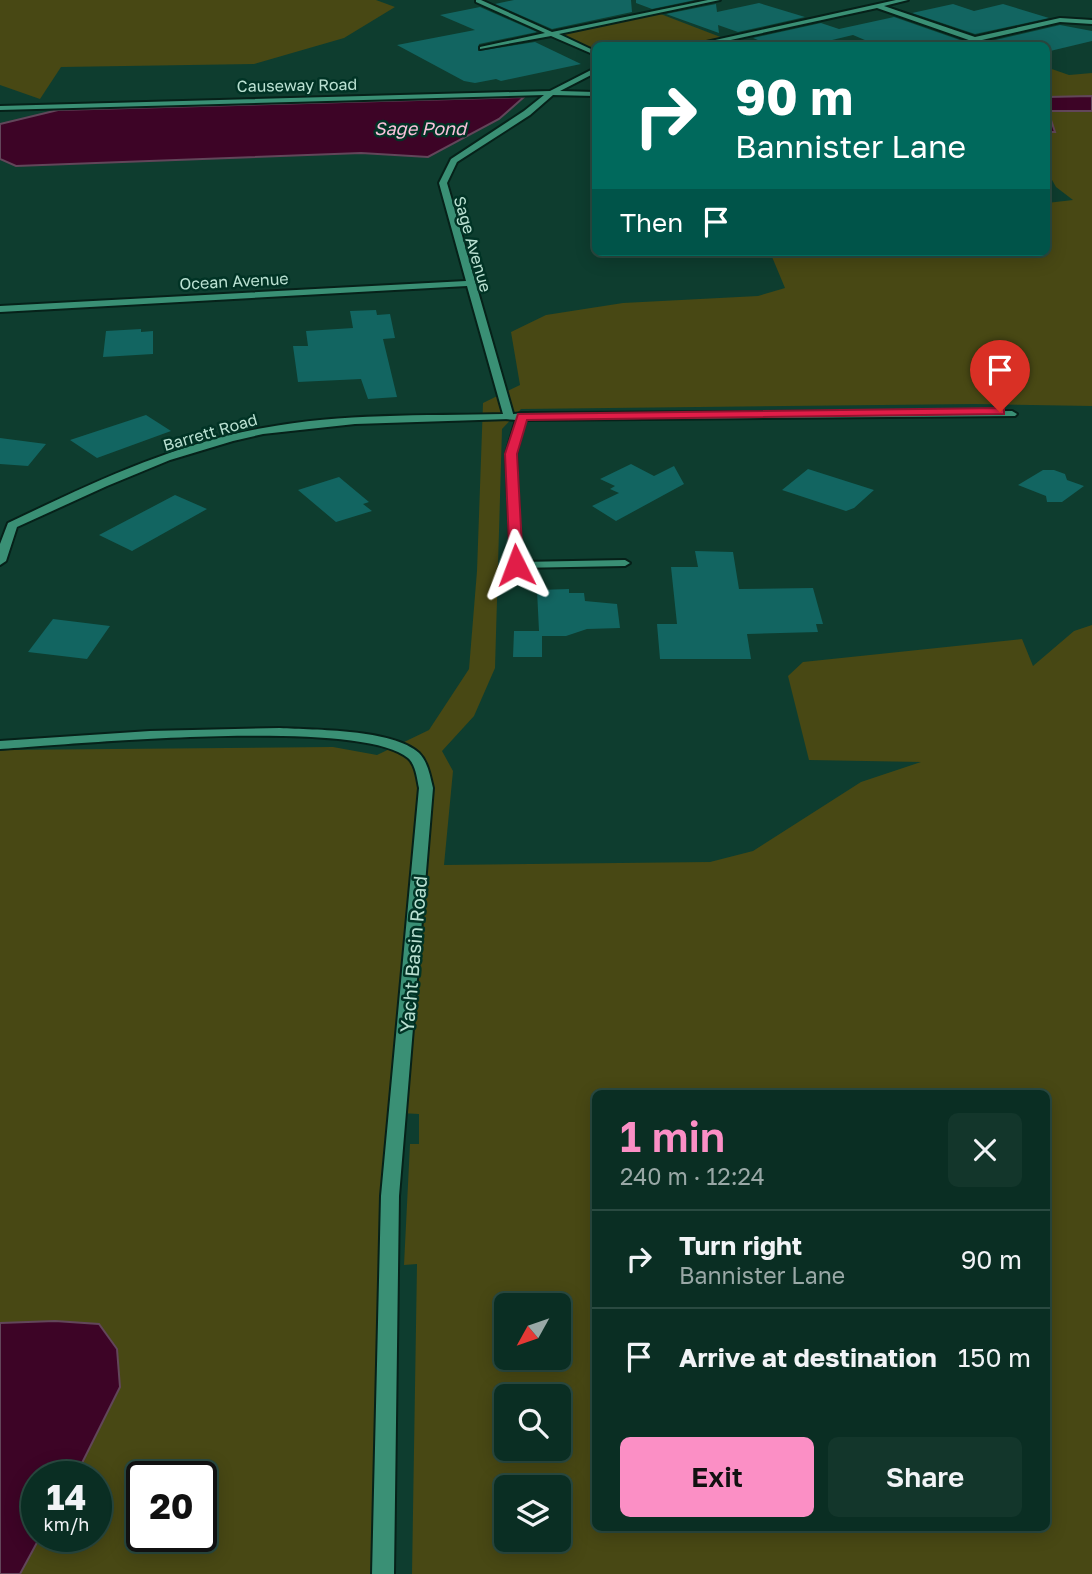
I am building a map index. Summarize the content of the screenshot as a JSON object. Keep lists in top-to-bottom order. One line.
{"streets":{"street":["Causeway Road","Sage Avenue","Ocean Avenue","Barrett Road","Yacht Basin Road"]},"crossings":[["Causeway Road","Sage Avenue"],["Sage Avenue","Ocean Avenue"],["Sage Avenue","Barrett Road"]],"water":["Sage Pond"],"north":"bottom left","page":{"turn":["90 m","Bannister Lane"],"then":"Then","heading":["1 min","240 m · 12:24"],"list":[{"name":"Turn right","note":"Bannister Lane","value":"90 m"},{"name":"Arrive at destination","value":"150 m"}],"buttons":["Exit","Share"],"speed":"14 km/h","limit":"20"}}
